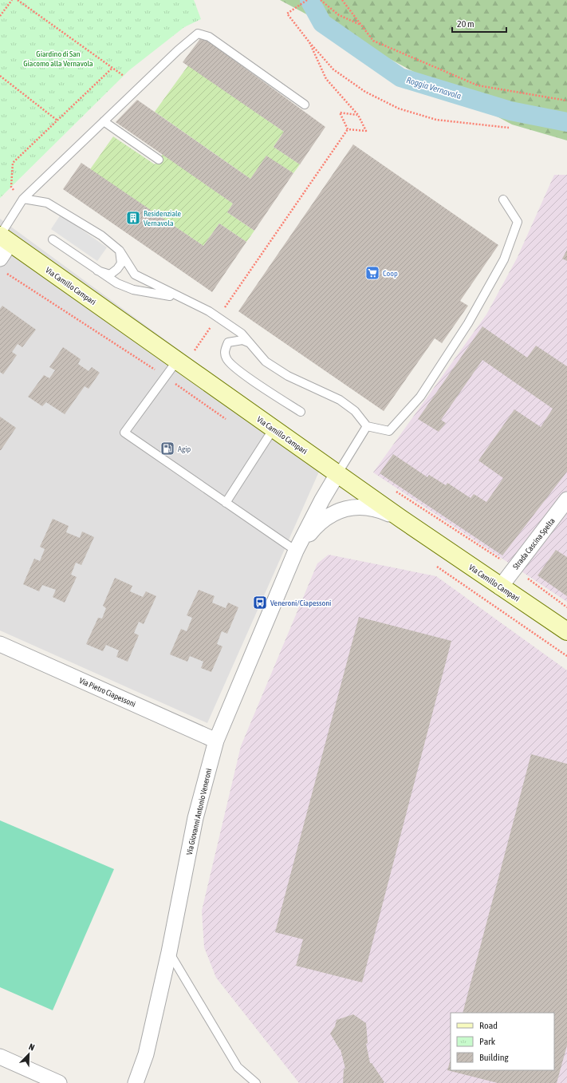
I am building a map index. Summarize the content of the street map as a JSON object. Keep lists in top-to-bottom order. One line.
{"streets":{"street":["Via Camillo Campari","Strada Cascina Spelta","Via Pietro Ciapessoni","Via Giovanni Antonio Veneroni"]},"crossings":[["Via Camillo Campari","Strada Cascina Spelta"],["Via Camillo Campari","Via Giovanni Antonio Veneroni"],["Via Pietro Ciapessoni","Via Giovanni Antonio Veneroni"]],"water":["Roggia Vernavola"],"parks":["Giardino di San Giacomo alla Vernavola"],"places":{"building":["Residenziale Vernavola"],"supermarket":["Coop"],"fuel station":["Agip"],"bus stop":["Veneroni/Ciapessoni"]},"legend":["Road","Park","Building"],"scale_bar":"20 m","north":"top right"}
